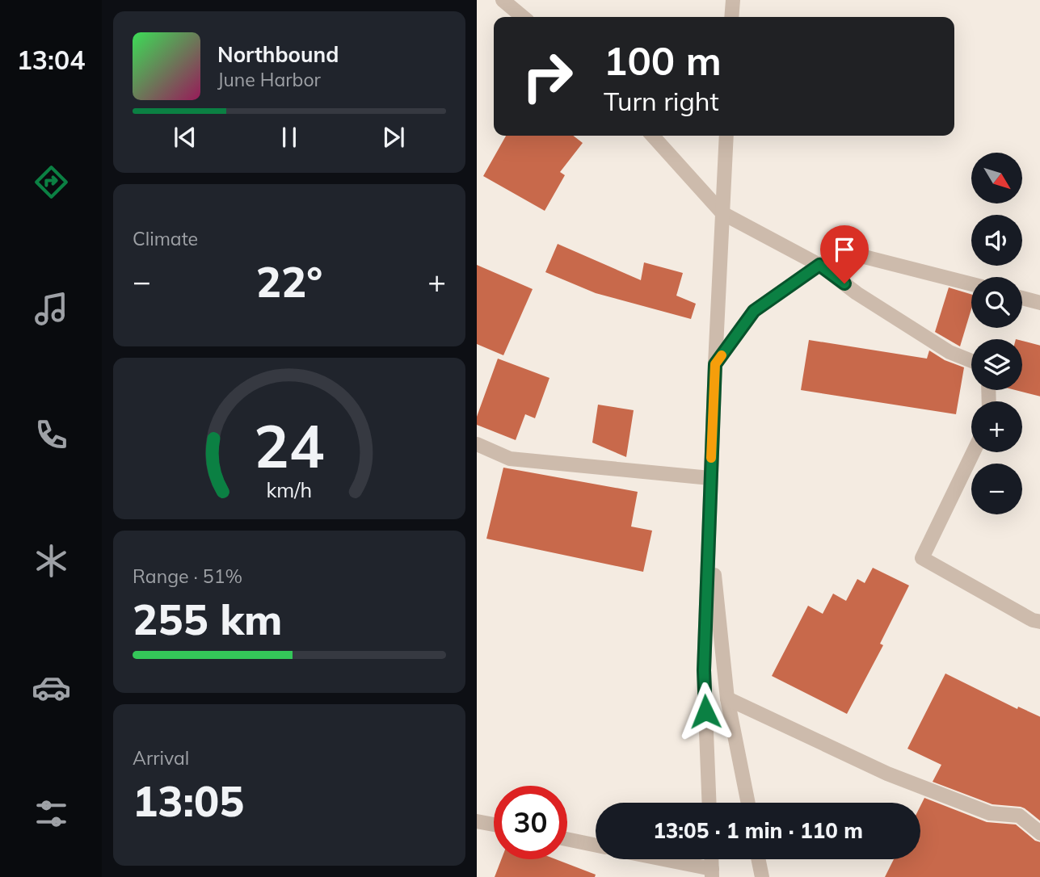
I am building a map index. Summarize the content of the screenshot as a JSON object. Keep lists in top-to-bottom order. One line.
{"north":"bottom right","page":{"tabs":"13:04","turn":["100 m","Turn right"],"song":["Northbound","June Harbor"],"map_buttons":["+","−"],"tile":["Climate",["Range · 51%","255 km"],["Arrival","13:05"]],"heat":["−","22°","+"],"limit":"30","trip":"13:05 · 1 min · 110 m","gauge":["24","km/h"]}}
